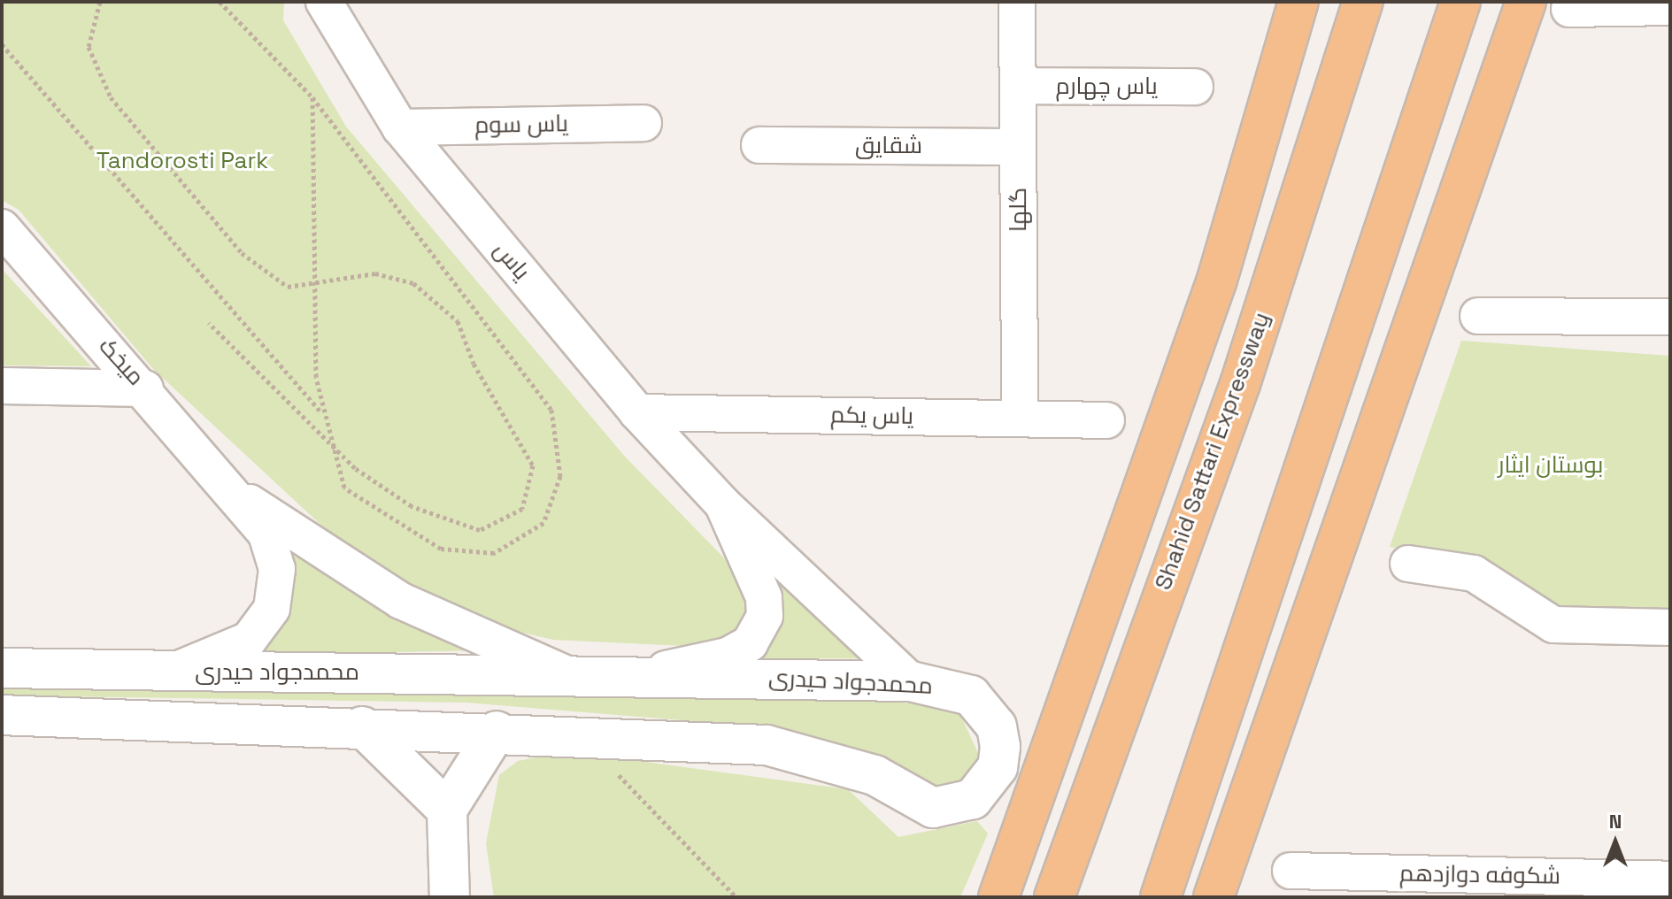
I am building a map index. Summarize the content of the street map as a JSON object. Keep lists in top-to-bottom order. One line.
{"streets":{"highway":["Shahid Sattari Expressway"],"street":["یاس چهارم","یاس سوم","شقایق","گلها","یاس","میخک","یاس یکم","محمدجواد حیدری","شکوفه دوازدهم"]},"crossings":[["یاس چهارم","گلها"],["یاس سوم","یاس"],["شقایق","گلها"],["گلها","یاس یکم"],["یاس","یاس یکم"],["یاس","محمدجواد حیدری"]],"parks":["Tandorosti Park","بوستان ایثار"],"north":"top"}
